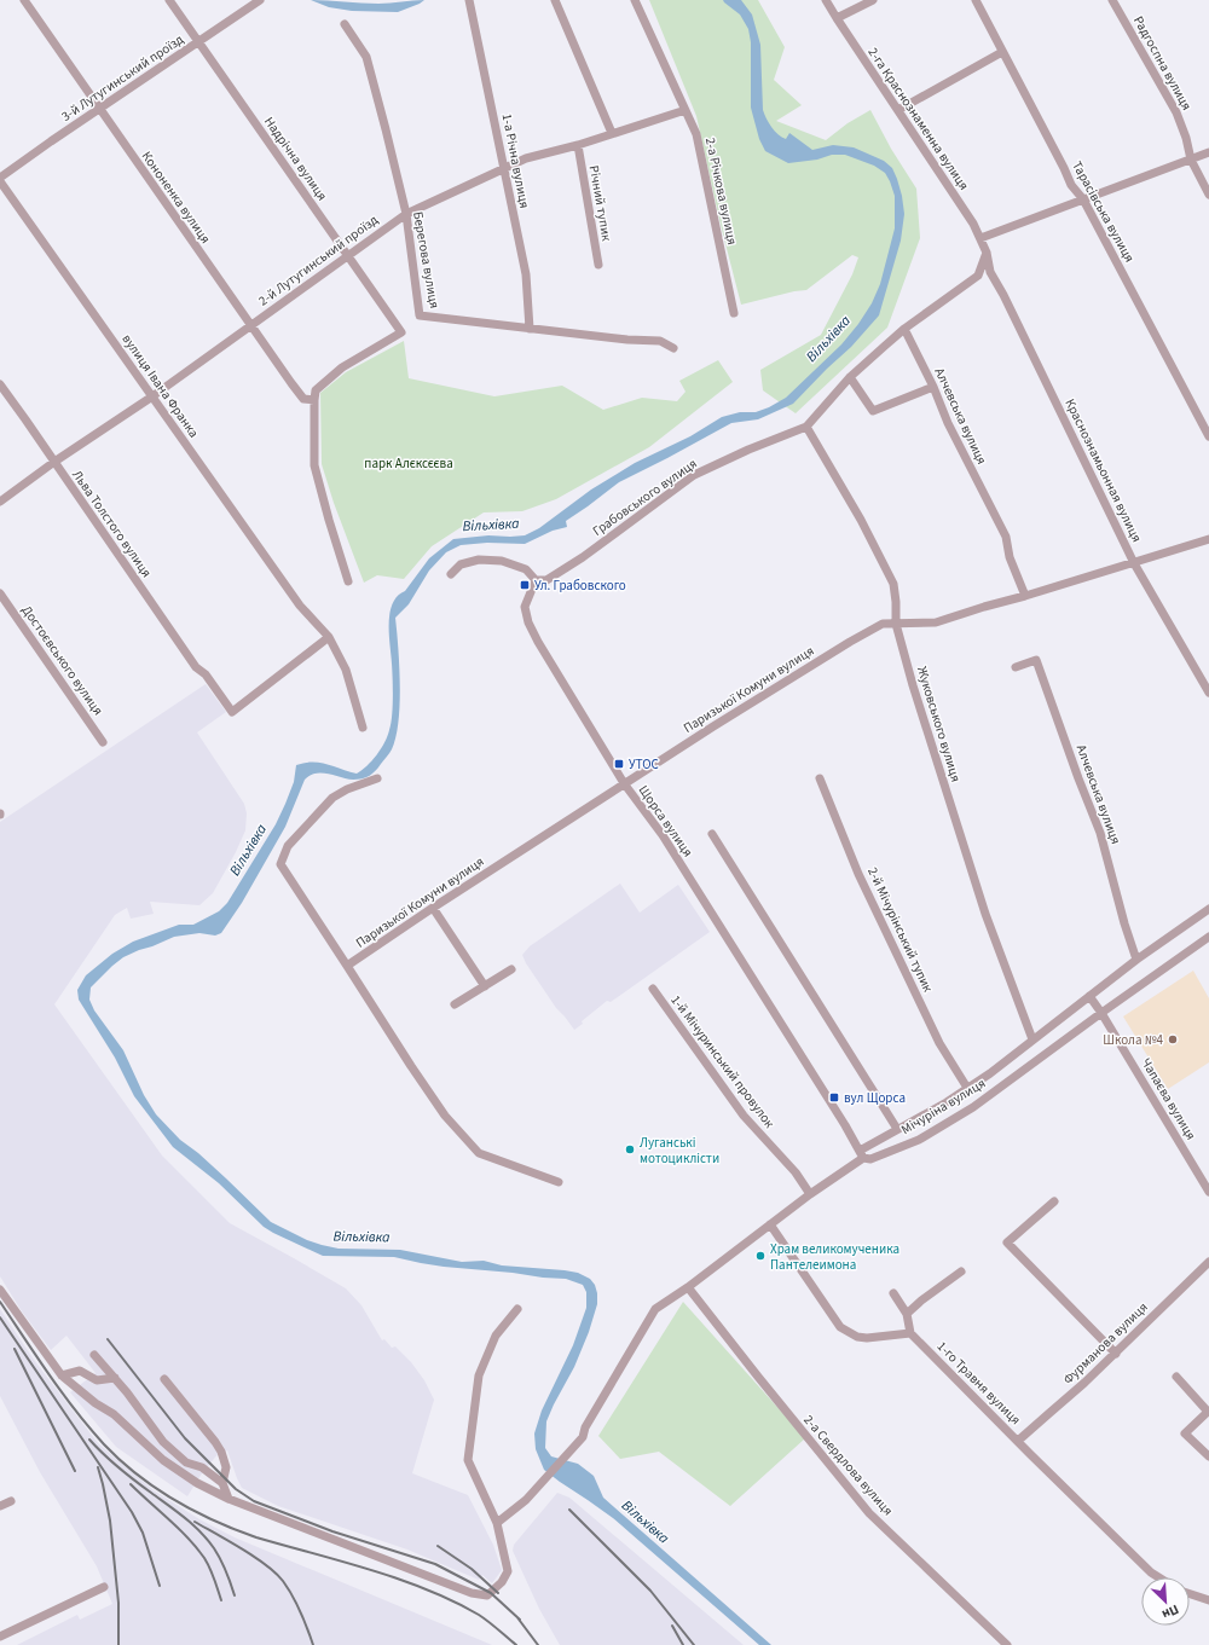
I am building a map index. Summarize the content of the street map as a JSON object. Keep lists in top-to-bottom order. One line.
{"streets":{"street":["Радгоспна вулиця","3-й Лутугинський проїзд","2-га Краснознаменна вулиця","Надрічна вулиця","1-а Річна вулиця","2-а Річкова вулиця","Кононенка вулиця","Річний тупик","Тарасівська вулиця","2-й Лутугинський проїзд","Берегова вулиця","вулиця Івана Франка","Алчевська вулиця","Краснознамьонная вулиця","Грабовського вулиця","Льва Толстого вулиця","Достоєвського вулиця","Паризької Комуни вулиця","Жуковського вулиця","Щорса вулиця","2-й Мічурінський тупик","1-й Мічуринський провулок","Чапаєва вулиця","Мічуріна вулиця","Фурманова вулиця","1-го Травня вулиця","2-а Свердлова вулиця"]},"crossings":[["3-й Лутугинський проїзд","Надрічна вулиця"],["3-й Лутугинський проїзд","Кононенка вулиця"],["2-га Краснознаменна вулиця","Краснознамьонная вулиця"],["2-га Краснознаменна вулиця","Грабовського вулиця"],["Надрічна вулиця","Кононенка вулиця"],["Надрічна вулиця","2-й Лутугинський проїзд"],["1-а Річна вулиця","2-й Лутугинський проїзд"],["1-а Річна вулиця","Берегова вулиця"],["2-а Річкова вулиця","2-й Лутугинський проїзд"],["Кононенка вулиця","2-й Лутугинський проїзд"],["Річний тупик","2-й Лутугинський проїзд"],["2-й Лутугинський проїзд","Берегова вулиця"],["2-й Лутугинський проїзд","вулиця Івана Франка"],["2-й Лутугинський проїзд","Льва Толстого вулиця"],["вулиця Івана Франка","Льва Толстого вулиця"],["Алчевська вулиця","Грабовського вулиця"],["Алчевська вулиця","Паризької Комуни вулиця"],["Алчевська вулиця","Мічуріна вулиця"],["Краснознамьонная вулиця","Грабовського вулиця"],["Краснознамьонная вулиця","Паризької Комуни вулиця"],["Грабовського вулиця","Жуковського вулиця"],["Грабовського вулиця","Щорса вулиця"],["Паризької Комуни вулиця","Жуковського вулиця"],["Паризької Комуни вулиця","Щорса вулиця"],["Жуковського вулиця","Мічуріна вулиця"],["Щорса вулиця","Мічуріна вулиця"],["2-й Мічурінський тупик","Мічуріна вулиця"],["1-й Мічуринський провулок","Мічуріна вулиця"],["Чапаєва вулиця","Мічуріна вулиця"],["Мічуріна вулиця","2-а Свердлова вулиця"],["Фурманова вулиця","1-го Травня вулиця"]],"water":["Вільхівка"],"parks":["парк Алєксєєва"],"places":{"transit":["Ул. Грабовского","УТОС","вул Щорса"],"other":["Школа №4","Луганські мотоциклісти","Храм великомученика Пантелеимона"]},"north":"bottom right"}
